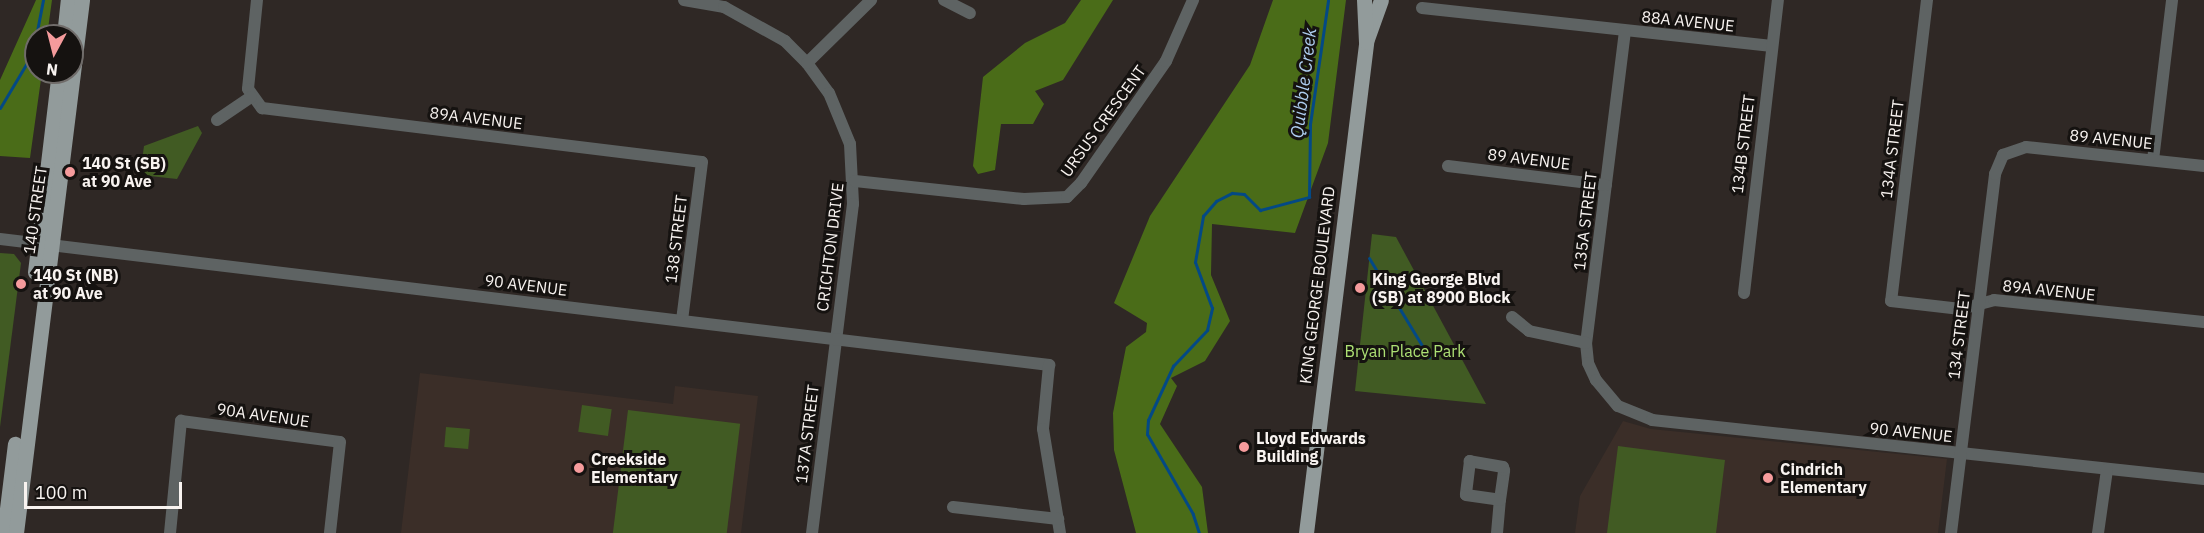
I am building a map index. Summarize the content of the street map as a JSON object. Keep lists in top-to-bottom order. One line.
{"streets":{"main road":["140 STREET","KING GEORGE BOULEVARD"],"street":["88A AVENUE","89A AVENUE","URSUS CRESCENT","89 AVENUE","134B STREET","134A STREET","135A STREET","138 STREET","CRICHTON DRIVE","90 AVENUE","134 STREET","90A AVENUE","137A STREET"]},"crossings":[["88A AVENUE","134B STREET"],["88A AVENUE","135A STREET"],["89A AVENUE","134A STREET"],["89A AVENUE","138 STREET"],["89A AVENUE","134 STREET"],["URSUS CRESCENT","CRICHTON DRIVE"],["89 AVENUE","135A STREET"],["89 AVENUE","134 STREET"],["140 STREET","90 AVENUE"],["135A STREET","90 AVENUE"],["138 STREET","90 AVENUE"],["CRICHTON DRIVE","90 AVENUE"],["CRICHTON DRIVE","137A STREET"],["90 AVENUE","134 STREET"],["90 AVENUE","137A STREET"]],"water":["Quibble Creek"],"parks":["Bryan Place Park"],"places":["140 St (SB) at 90 Ave","140 St (NB) at 90 Ave","King George Blvd (SB) at 8900 Block","Lloyd Edwards Building","Creekside Elementary","Cindrich Elementary"],"scale_bar":"100 m","north":"bottom"}
